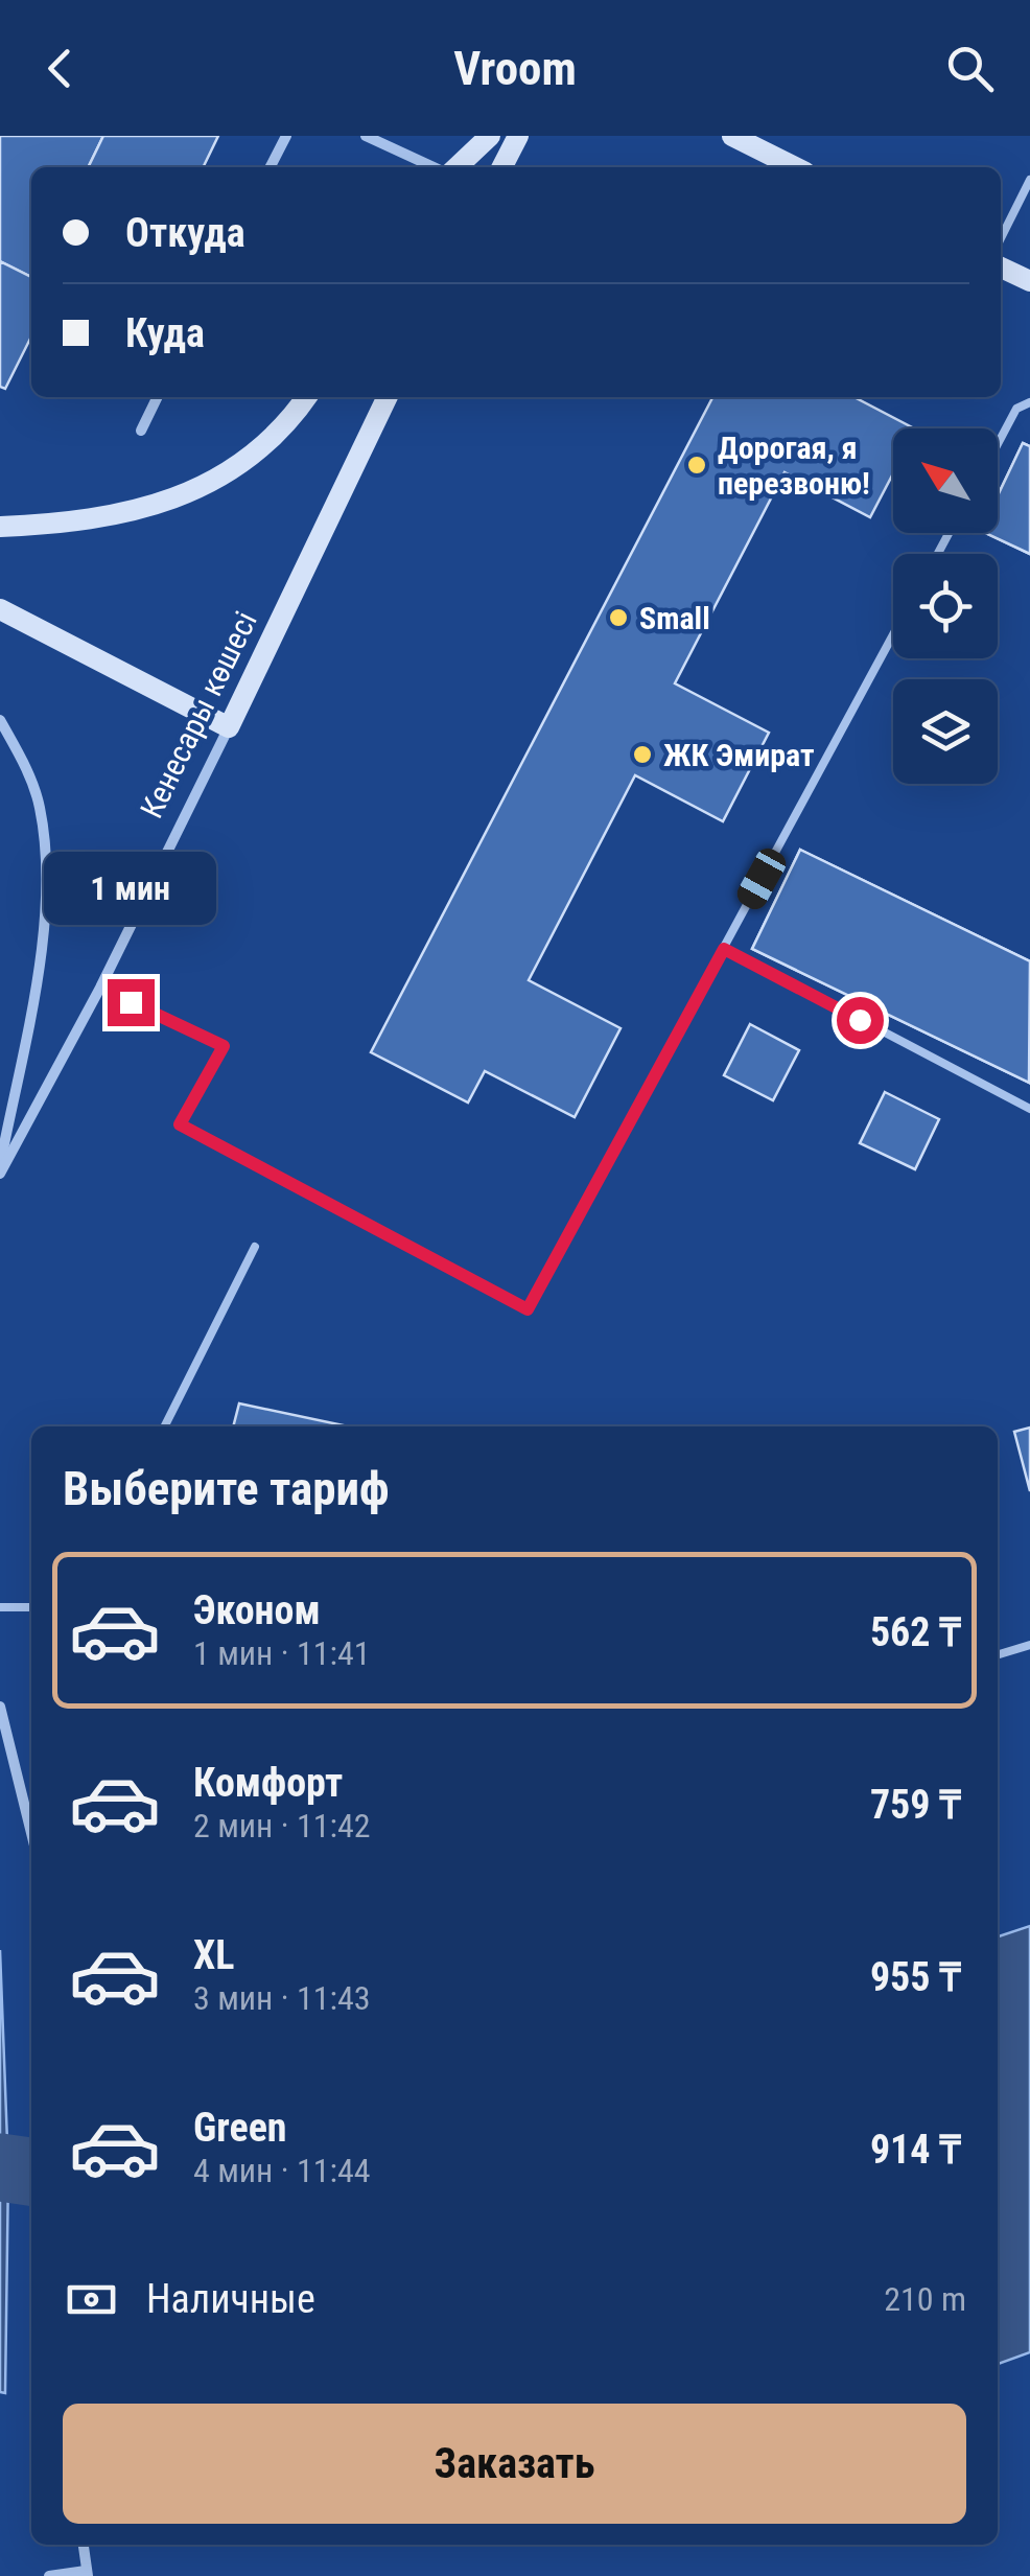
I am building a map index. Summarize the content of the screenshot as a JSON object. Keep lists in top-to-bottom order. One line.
{"streets":{"street":["Кенесары көшесі"]},"places":["Дорогая, я перезвоню!","Small","ЖК Эмират"],"north":"top left","page":{"header":"Vroom","banner":["Откуда","Куда"],"bubble":"1 мин","heading":"Выберите тариф","list":[{"name":"Эконом","note":"1 мин · 11:41","value":"562 ₸"},{"name":"Комфорт","note":"2 мин · 11:42","value":"759 ₸"},{"name":"XL","note":"3 мин · 11:43","value":"955 ₸"},{"name":"Green","note":"4 мин · 11:44","value":"914 ₸"}],"pay":["Наличные","210 m"],"buttons":"Заказать"}}
